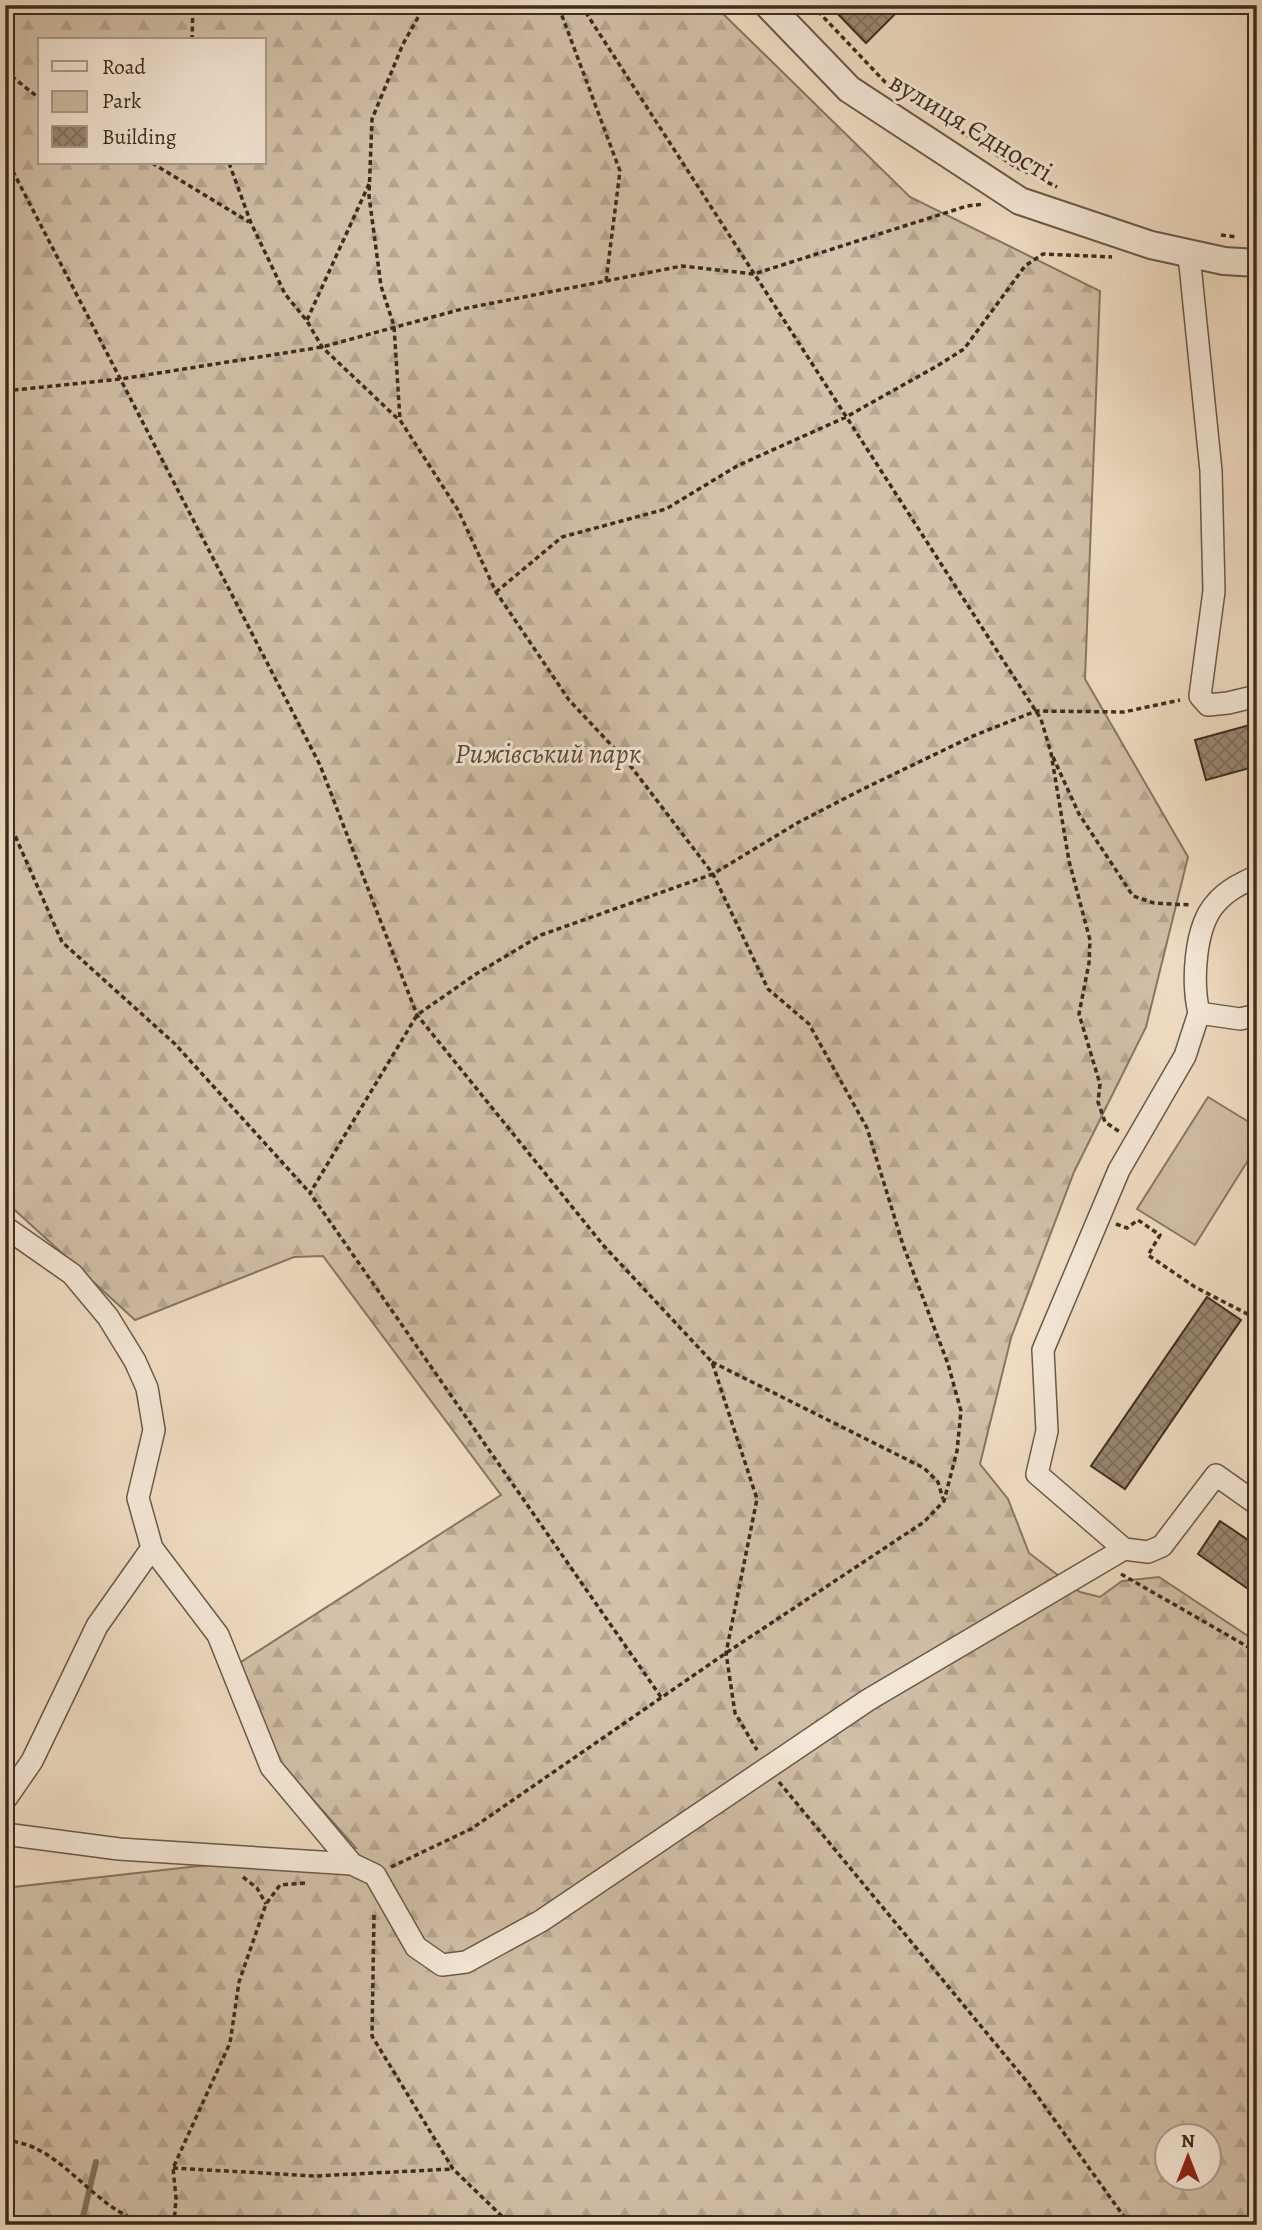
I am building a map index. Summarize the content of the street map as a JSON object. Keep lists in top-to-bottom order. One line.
{"streets":{"street":["вулиця Єдності"]},"parks":["Рижівський парк"],"legend":["Road","Park","Building"],"north":"top"}
